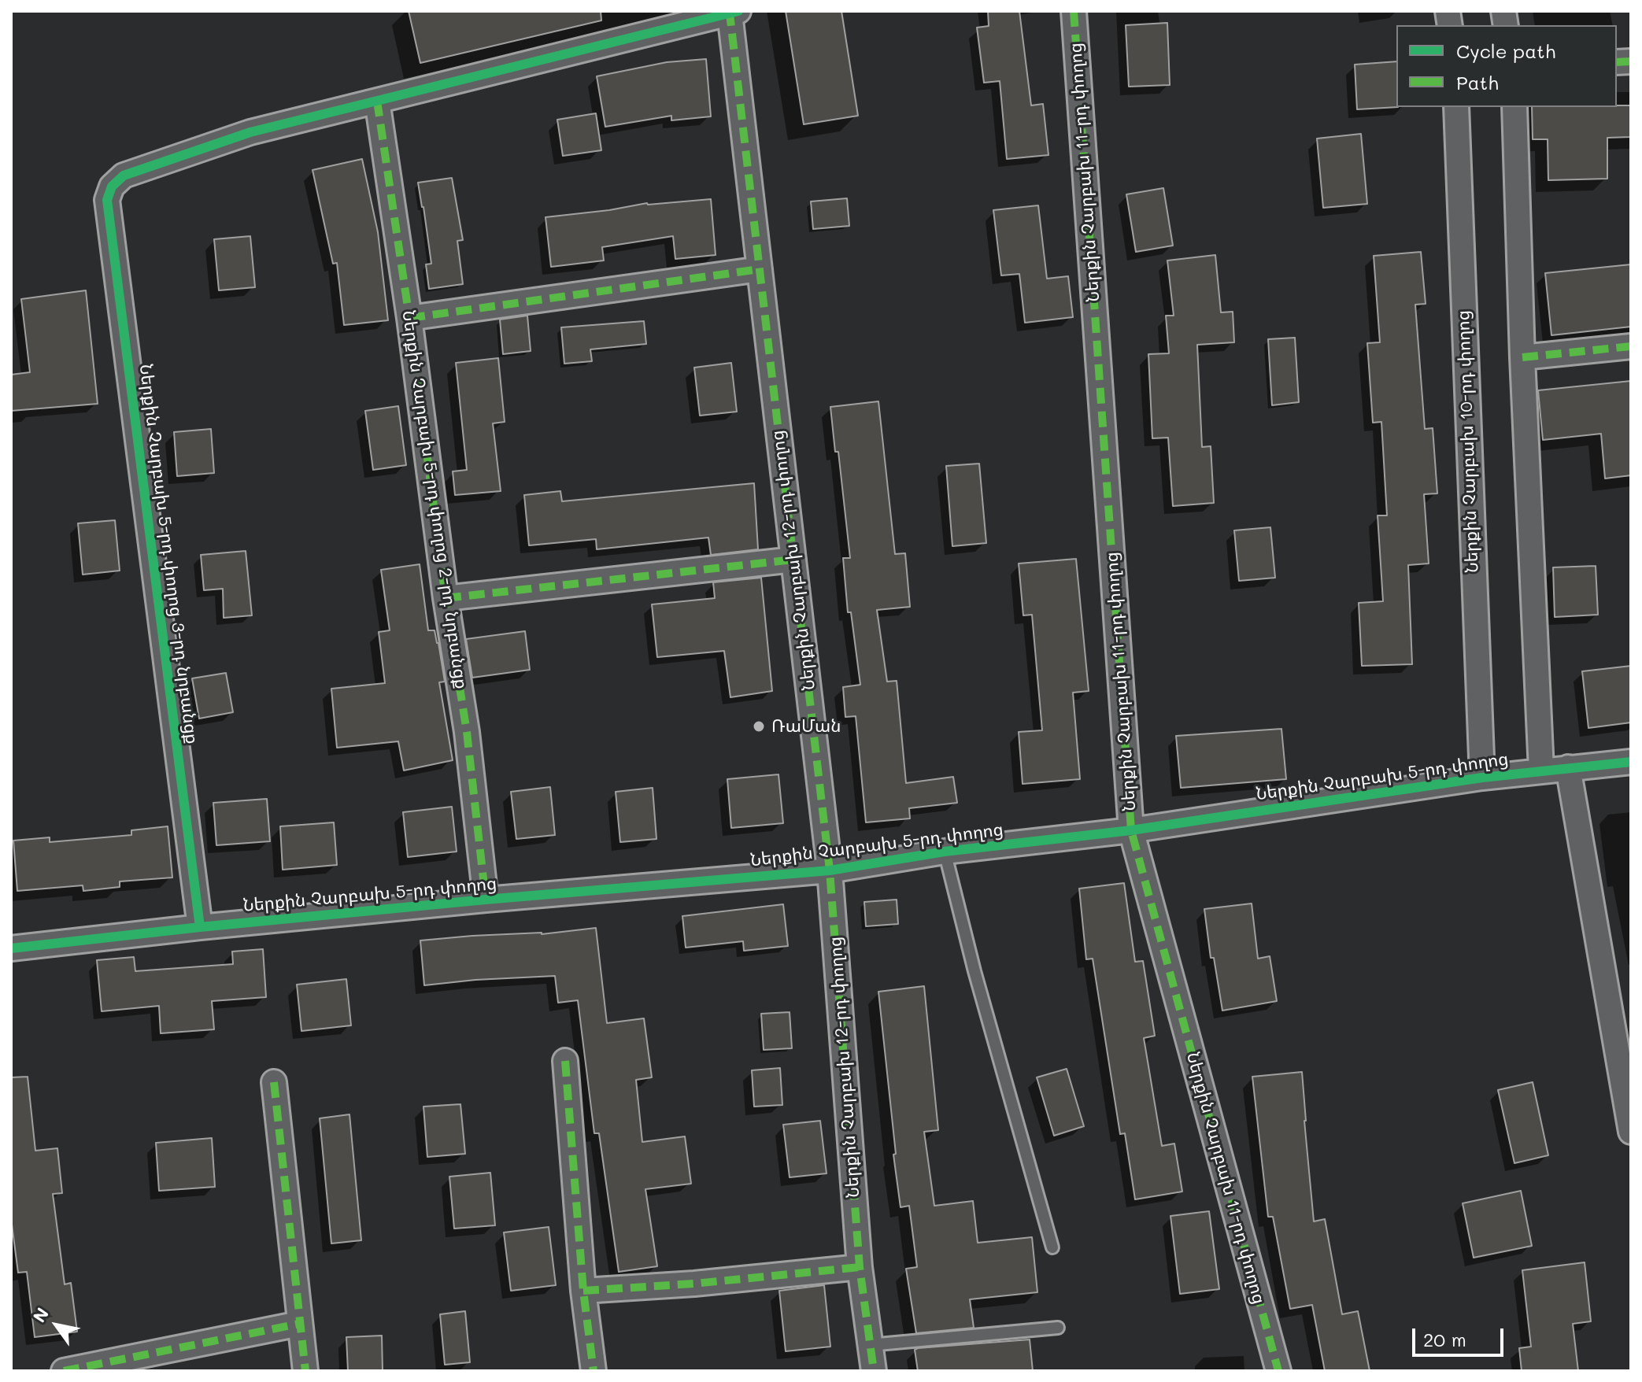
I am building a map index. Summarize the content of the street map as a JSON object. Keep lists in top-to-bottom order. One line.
{"streets":{"street":["Ներքին Չարբախ 11-րդ փողոց","Ներքին Չարբախ 10-րդ փողոց","Ներքին Չարբախ 5-րդ փողոց 2-րդ նրբանցք","Ներքին Չարբախ 5-րդ փողոց 3-րդ նրբանցք","Ներքին Չարբախ 12-րդ փողոց","Ներքին Չարբախ 5-րդ փողոց"]},"crossings":[["Ներքին Չարբախ 11-րդ փողոց","Ներքին Չարբախ 5-րդ փողոց"],["Ներքին Չարբախ 10-րդ փողոց","Ներքին Չարբախ 5-րդ փողոց"],["Ներքին Չարբախ 5-րդ փողոց 2-րդ նրբանցք","Ներքին Չարբախ 5-րդ փողոց 3-րդ նրբանցք"],["Ներքին Չարբախ 5-րդ փողոց 2-րդ նրբանցք","Ներքին Չարբախ 5-րդ փողոց"],["Ներքին Չարբախ 5-րդ փողոց 3-րդ նրբանցք","Ներքին Չարբախ 5-րդ փողոց"],["Ներքին Չարբախ 12-րդ փողոց","Ներքին Չարբախ 5-րդ փողոց"]],"places":["ՌաՄան"],"legend":["Cycle path","Path"],"scale_bar":"20 m","north":"top left"}
